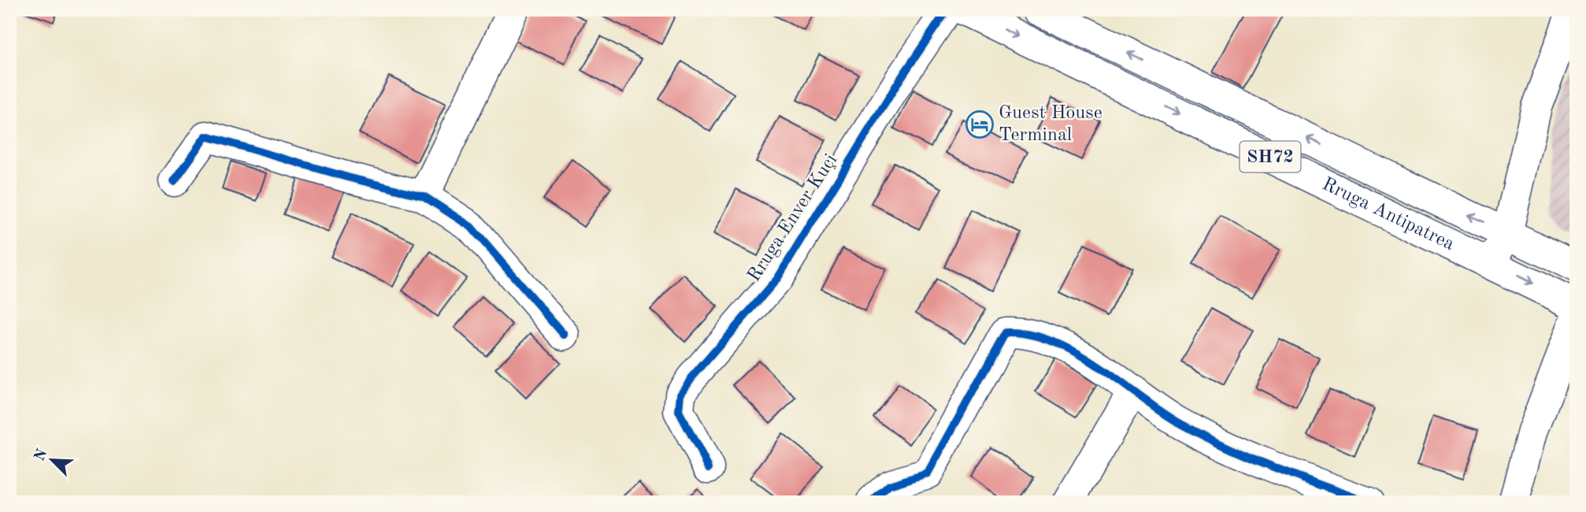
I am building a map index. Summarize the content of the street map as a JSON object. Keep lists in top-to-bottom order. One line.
{"streets":{"street":["SH72","Rruga Antipatrea","Rruga Enver Kuçi"]},"places":{"hotel":["Guest House Terminal"]},"north":"top left"}
